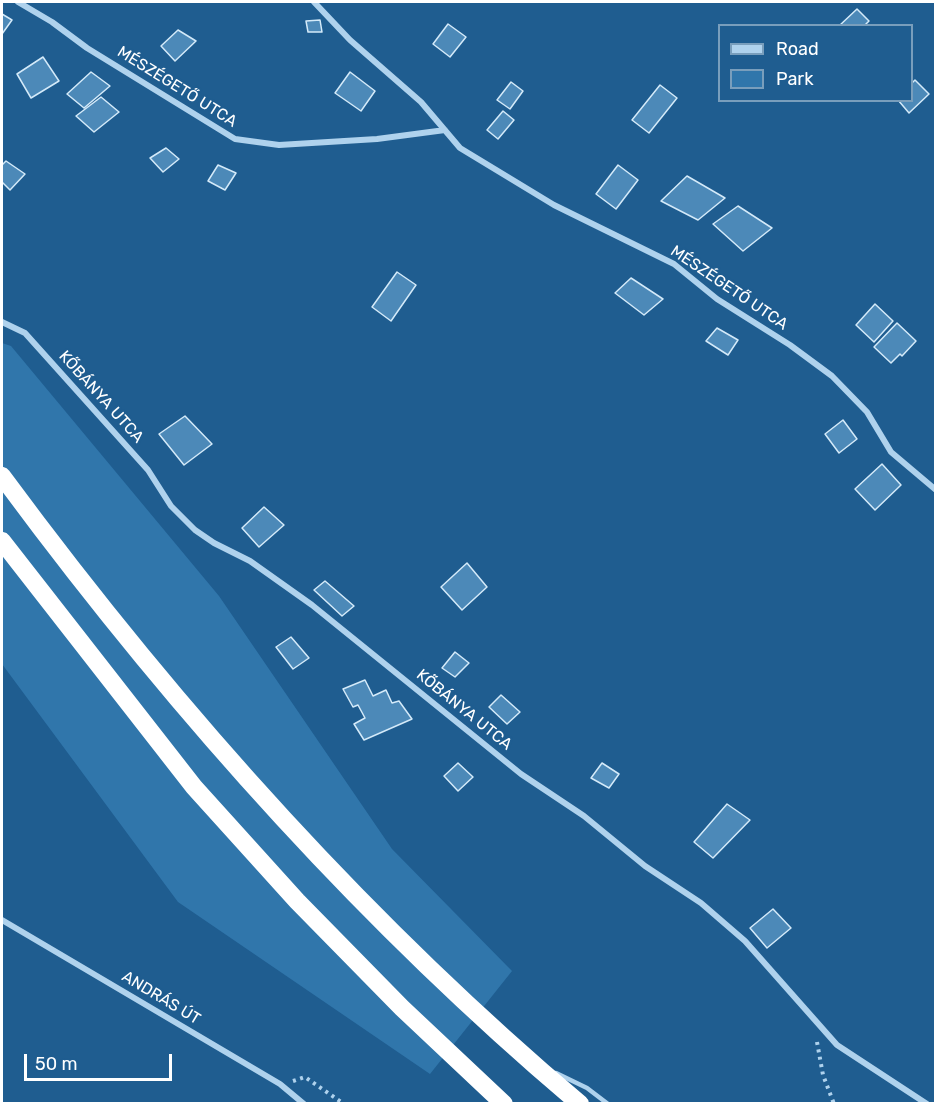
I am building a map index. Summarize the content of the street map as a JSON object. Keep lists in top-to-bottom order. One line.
{"streets":{"street":["MÉSZÉGETŐ UTCA","KŐBÁNYA UTCA","ANDRÁS ÚT"]},"legend":["Road","Park"],"scale_bar":"50 m"}
